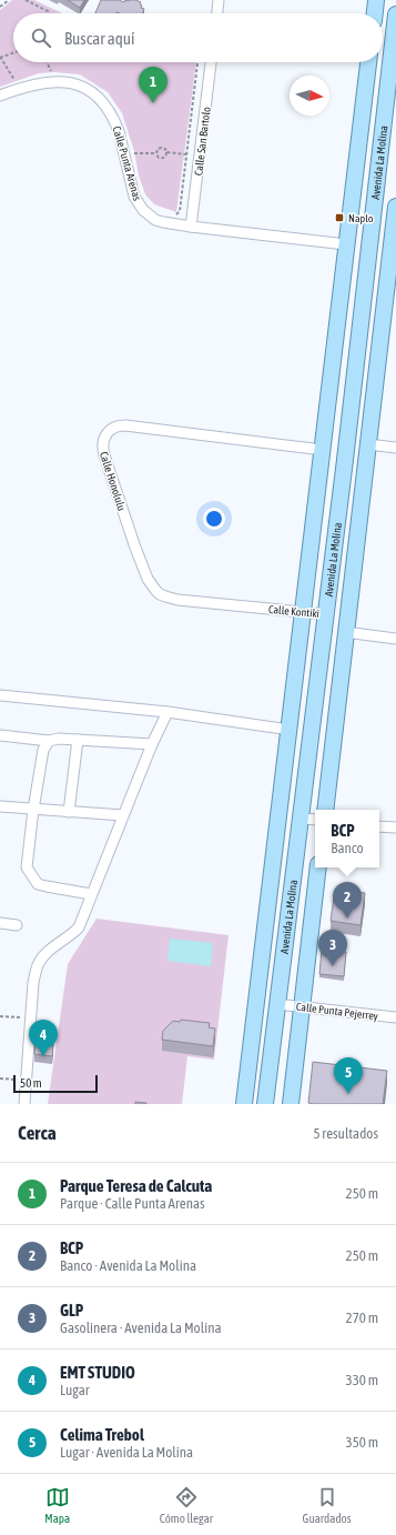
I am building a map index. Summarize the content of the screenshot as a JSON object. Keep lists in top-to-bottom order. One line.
{"streets":{"main road":["Avenida La Molina"],"street":["Calle San Bartolo","Calle Punta Arenas","Calle Honolulu","Calle Kontiki","Calle Punta Pejerrey"]},"crossings":[["Calle San Bartolo","Calle Punta Arenas"],["Avenida La Molina","Calle Punta Arenas"],["Avenida La Molina","Calle Honolulu"],["Avenida La Molina","Calle Kontiki"],["Avenida La Molina","Calle Punta Pejerrey"],["Calle Honolulu","Calle Kontiki"]],"places":{"transit":["Naplo"]},"scale_bar":"50 m","north":"right","page":{"search":"Buscar aquí","pins":["1","2","3","4","5"],"popup":["BCP","Banco"],"scale":"50 m","heading":["Cerca","5 resultados"],"list":[{"mark":"1","name":"Parque Teresa de Calcuta","note":"Parque · Calle Punta Arenas","value":"250 m"},{"mark":"2","name":"BCP","note":"Banco · Avenida La Molina","value":"250 m"},{"mark":"3","name":"GLP","note":"Gasolinera · Avenida La Molina","value":"270 m"},{"mark":"4","name":"EMT STUDIO","note":"Lugar","value":"330 m"},{"mark":"5","name":"Celima Trebol","note":"Lugar · Avenida La Molina","value":"350 m"}],"nav":["Mapa","Cómo llegar","Guardados"]}}
